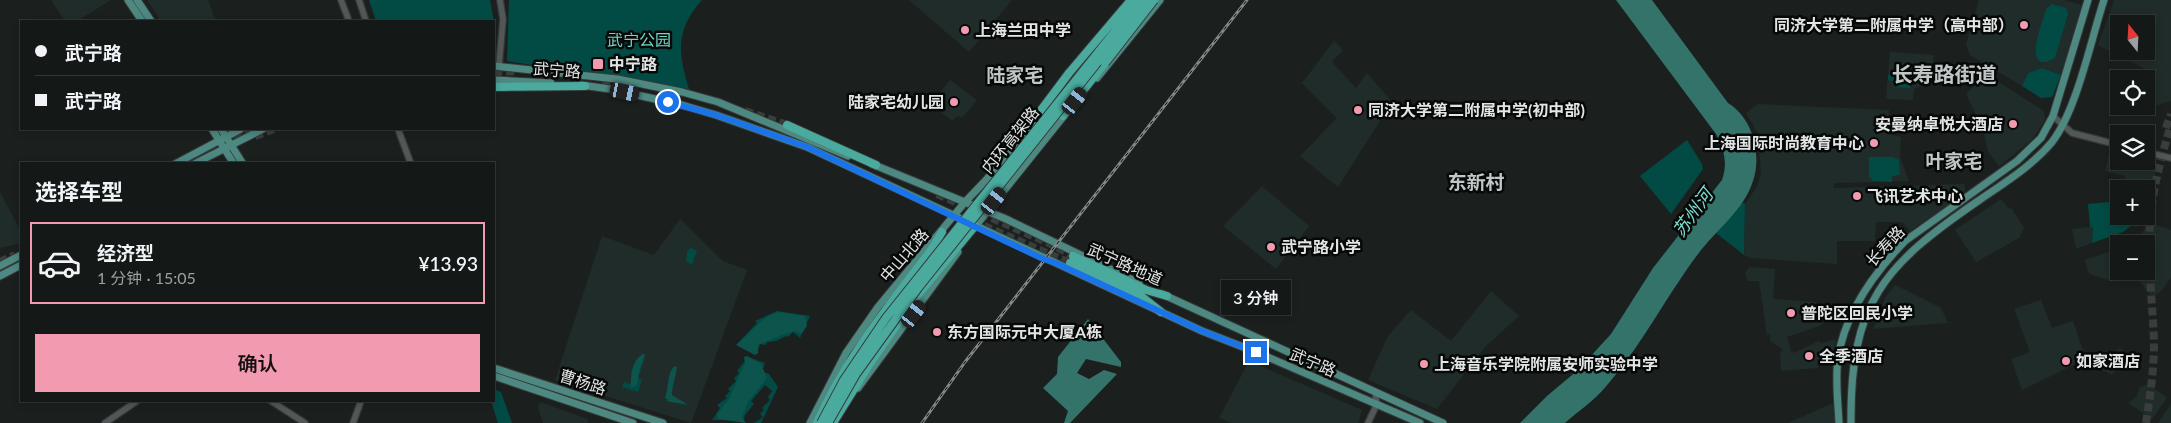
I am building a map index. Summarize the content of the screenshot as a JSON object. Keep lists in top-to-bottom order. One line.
{"streets":{"highway":["内环高架路","武宁路地道"],"main road":["武宁路","长寿路","中山北路","曹杨路"]},"crossings":[["武宁路","中山北路"],["武宁路","武宁路地道"]],"districts":["陆家宅","长寿路街道","叶家宅","东新村"],"water":["苏州河"],"parks":["武宁公园"],"places":{"other":["同济大学第二附属中学（高中部）","上海兰田中学","陆家宅幼儿园","同济大学第二附属中学(初中部)","安曼纳卓悦大酒店","上海国际时尚教育中心","飞讯艺术中心","武宁路小学","普陀区回民小学","东方国际元中大厦A栋","全季酒店","如家酒店","上海音乐学院附属安师实验中学"],"transit":["中宁路"]},"north":"top","page":{"map_buttons":["+","−"],"banner":["武宁路","武宁路"],"heading":"选择车型","list":[{"name":"经济型","note":"1 分钟 · 15:05","value":"¥13.93"}],"bubble":"3 分钟","buttons":"确认"}}
